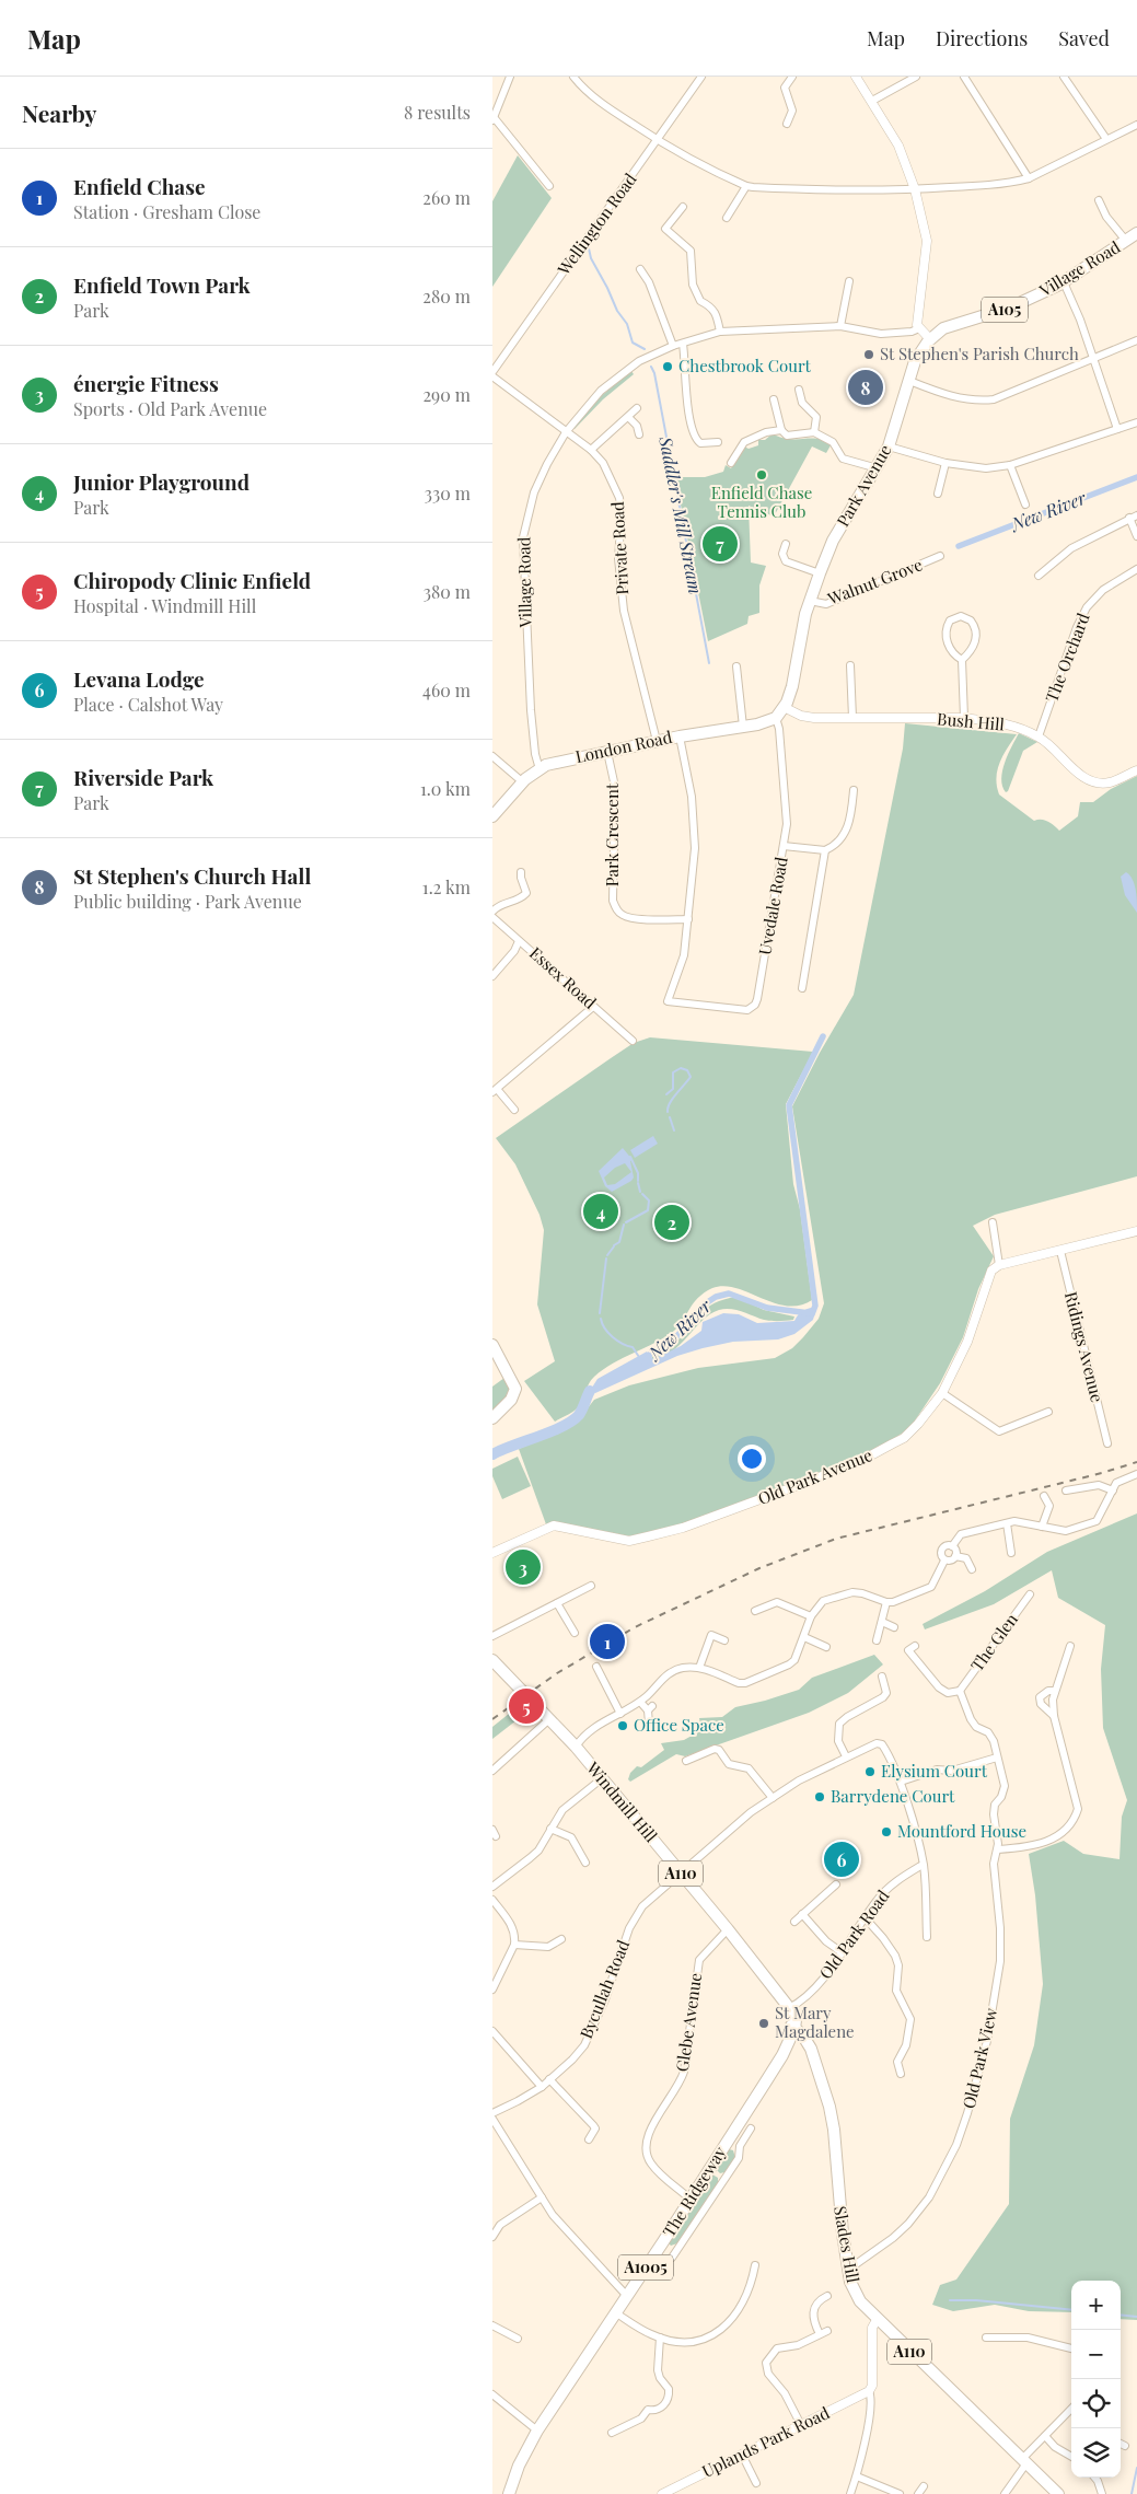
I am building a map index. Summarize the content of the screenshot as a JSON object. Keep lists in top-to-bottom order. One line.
{"streets":{"main road":["Village Road","A105","Park Avenue","London Road","Windmill Hill","A110","The Ridgeway","Slades Hill","A1005"],"street":["Wellington Road","Private Road","Walnut Grove","The Orchard","Bush Hill","Park Crescent","Uvedale Road","Essex Road","Ridings Avenue","Old Park Avenue","The Glen","Old Park Road","Bycullah Road","Glebe Avenue","Old Park View","Uplands Park Road"]},"crossings":[["Village Road","Park Avenue"],["Village Road","Private Road"],["Village Road","London Road"],["Park Avenue","Walnut Grove"],["Park Avenue","Bush Hill"],["Park Avenue","London Road"],["Park Avenue","Uvedale Road"],["Private Road","London Road"],["The Orchard","Bush Hill"],["London Road","Park Crescent"],["London Road","Uvedale Road"],["Park Crescent","Uvedale Road"],["Windmill Hill","Old Park Road"],["Windmill Hill","Bycullah Road"],["Windmill Hill","Glebe Avenue"],["Windmill Hill","The Ridgeway"],["Windmill Hill","Slades Hill"],["A110","Slades Hill"],["Glebe Avenue","The Ridgeway"],["Old Park View","Slades Hill"],["The Ridgeway","Slades Hill"]],"water":["New River","Saddler's Mill Stream"],"places":["St Stephen's Parish Church","Chestbrook Court","Enfield Chase Tennis Club","Office Space","Elysium Court","Barrydene Court","Mountford House","St Mary Magdalene"],"page":{"header":"Map","nav":["Map","Directions","Saved"],"heading":["Nearby","8 results"],"list":[{"mark":"1","name":"Enfield Chase","note":"Station · Gresham Close","value":"260 m"},{"mark":"2","name":"Enfield Town Park","note":"Park","value":"280 m"},{"mark":"3","name":"énergie Fitness","note":"Sports · Old Park Avenue","value":"290 m"},{"mark":"4","name":"Junior Playground","note":"Park","value":"330 m"},{"mark":"5","name":"Chiropody Clinic Enfield","note":"Hospital · Windmill Hill","value":"380 m"},{"mark":"6","name":"Levana Lodge","note":"Place · Calshot Way","value":"460 m"},{"mark":"7","name":"Riverside Park","note":"Park","value":"1.0 km"},{"mark":"8","name":"St Stephen's Church Hall","note":"Public building · Park Avenue","value":"1.2 km"}],"pins":["8","7","4","2","3","1","5","6"],"map_buttons":["+","−"]}}
